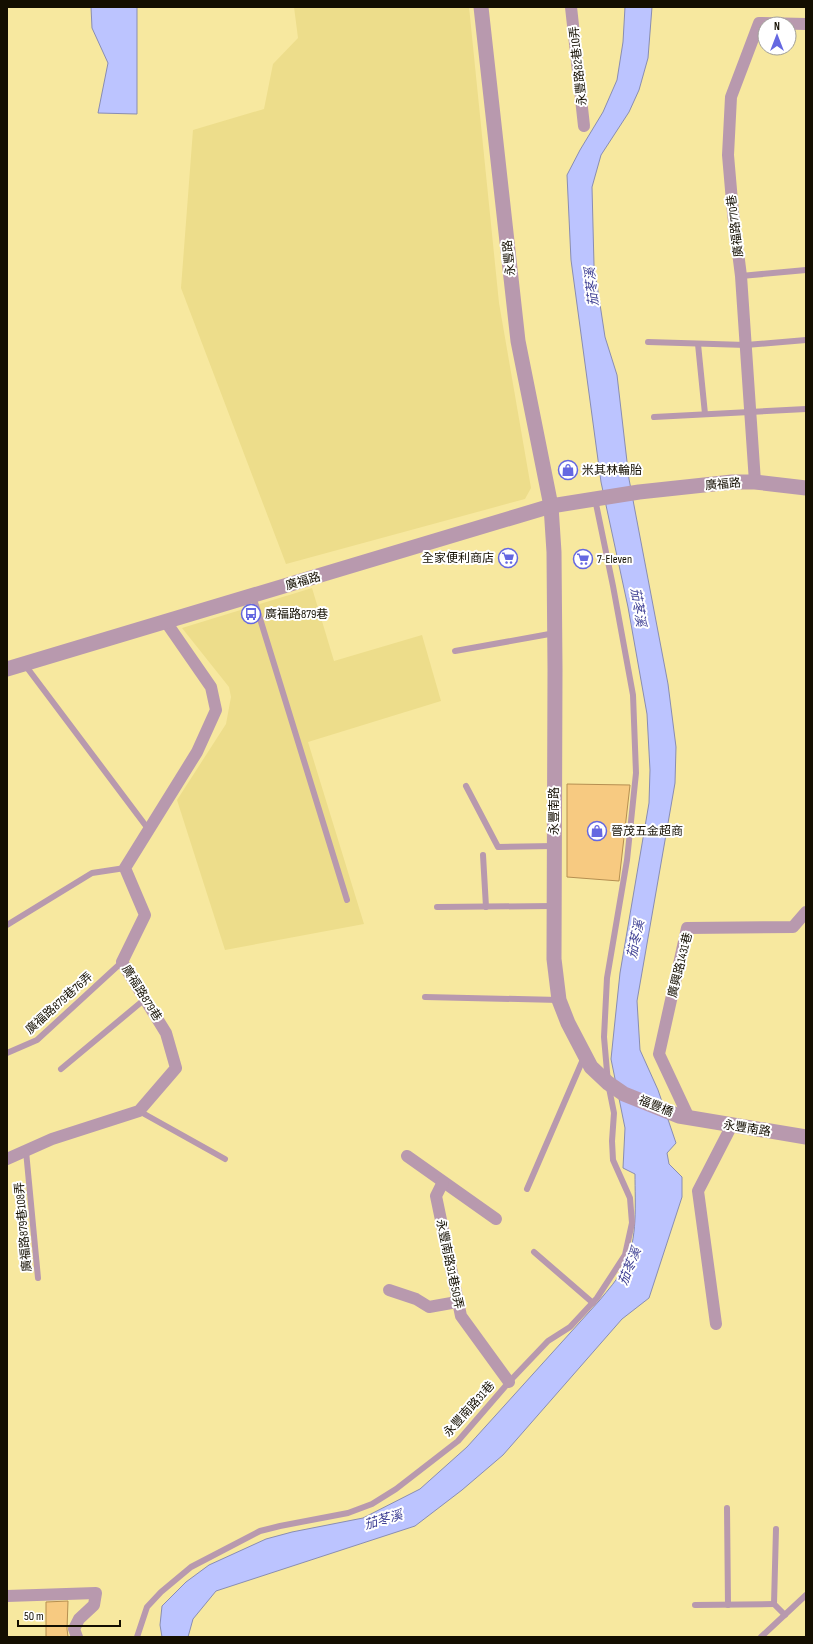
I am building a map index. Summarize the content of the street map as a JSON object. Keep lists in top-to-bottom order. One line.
{"streets":{"street":["永豐路82巷10弄","廣福路770巷","永豐路","廣福路","永豐南路","廣興路1431巷","廣福路879巷","福豐橋","永豐南路31巷50弄"],"lane":["廣福路879巷76弄","廣福路879巷108弄","永豐南路31巷"]},"crossings":[["廣福路770巷","廣福路"],["永豐路","廣福路"],["永豐路","永豐南路"],["廣福路","永豐南路"],["廣福路","永豐南路31巷"],["永豐南路","廣興路1431巷"],["永豐南路","福豐橋"],["永豐南路","永豐南路31巷"],["廣興路1431巷","福豐橋"],["廣福路879巷","廣福路879巷76弄"],["永豐南路31巷50弄","永豐南路31巷"]],"water":["茄苳溪"],"places":{"shop":["米其林輪胎","晉茂五金超商"],"supermarket":["全家便利商店","7-Eleven"],"bus stop":["廣福路879巷"]},"scale_bar":"50 m","north":"top"}
